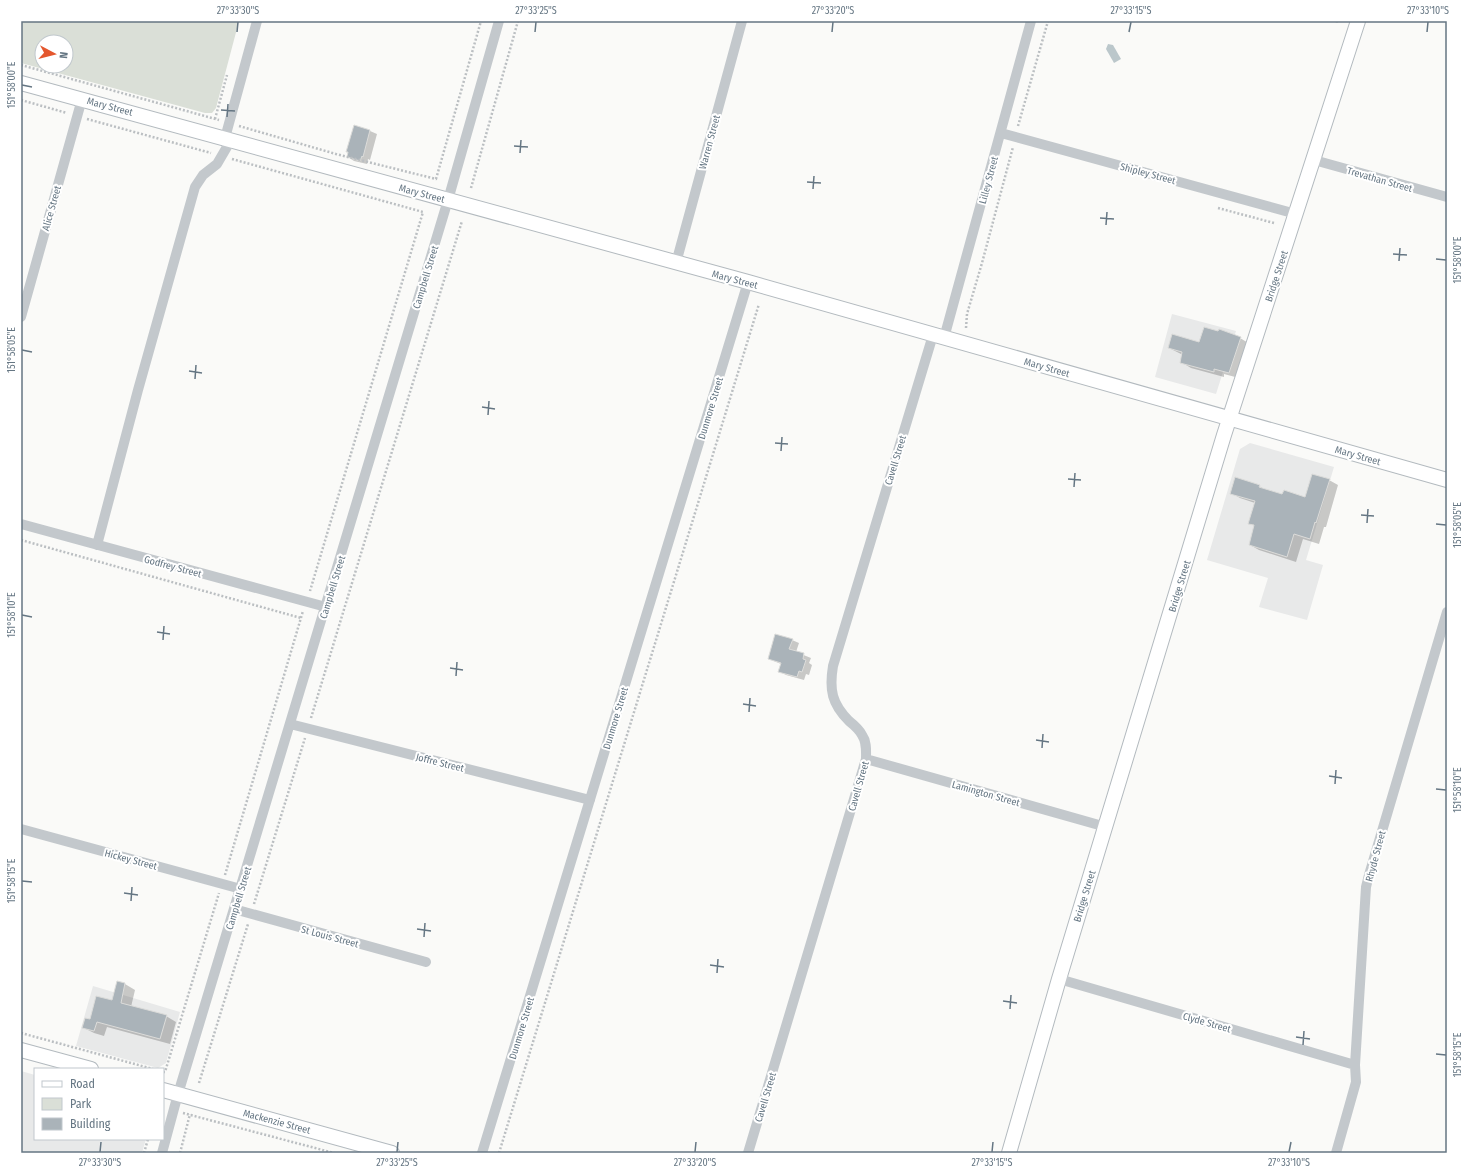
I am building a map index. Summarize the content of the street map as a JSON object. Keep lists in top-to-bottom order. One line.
{"streets":{"street":["Mary Street","Warren Street","Shipley Street","Trevathan Street","Lilley Street","Alice Street","Bridge Street","Campbell Street","Dunmore Street","Cavell Street","Godfrey Street","Joffre Street","Lamington Street","Rhyde Street","Hickey Street","St Louis Street","Clyde Street","Mackenzie Street"]},"crossings":[["Mary Street","Warren Street"],["Mary Street","Lilley Street"],["Mary Street","Alice Street"],["Mary Street","Bridge Street"],["Mary Street","Campbell Street"],["Mary Street","Dunmore Street"],["Mary Street","Cavell Street"],["Shipley Street","Lilley Street"],["Shipley Street","Bridge Street"],["Trevathan Street","Bridge Street"],["Lilley Street","Cavell Street"],["Bridge Street","Lamington Street"],["Bridge Street","Clyde Street"],["Campbell Street","Godfrey Street"],["Campbell Street","Joffre Street"],["Campbell Street","Hickey Street"],["Campbell Street","St Louis Street"],["Campbell Street","Mackenzie Street"],["Dunmore Street","Joffre Street"],["Cavell Street","Lamington Street"],["Rhyde Street","Clyde Street"]],"legend":["Road","Park","Building"],"north":"right","coordinates":["27°33'30\"S","27°33'25\"S","27°33'20\"S","27°33'15\"S","27°33'10\"S","151°58'00\"E","151°58'05\"E","151°58'10\"E","151°58'15\"E"]}
